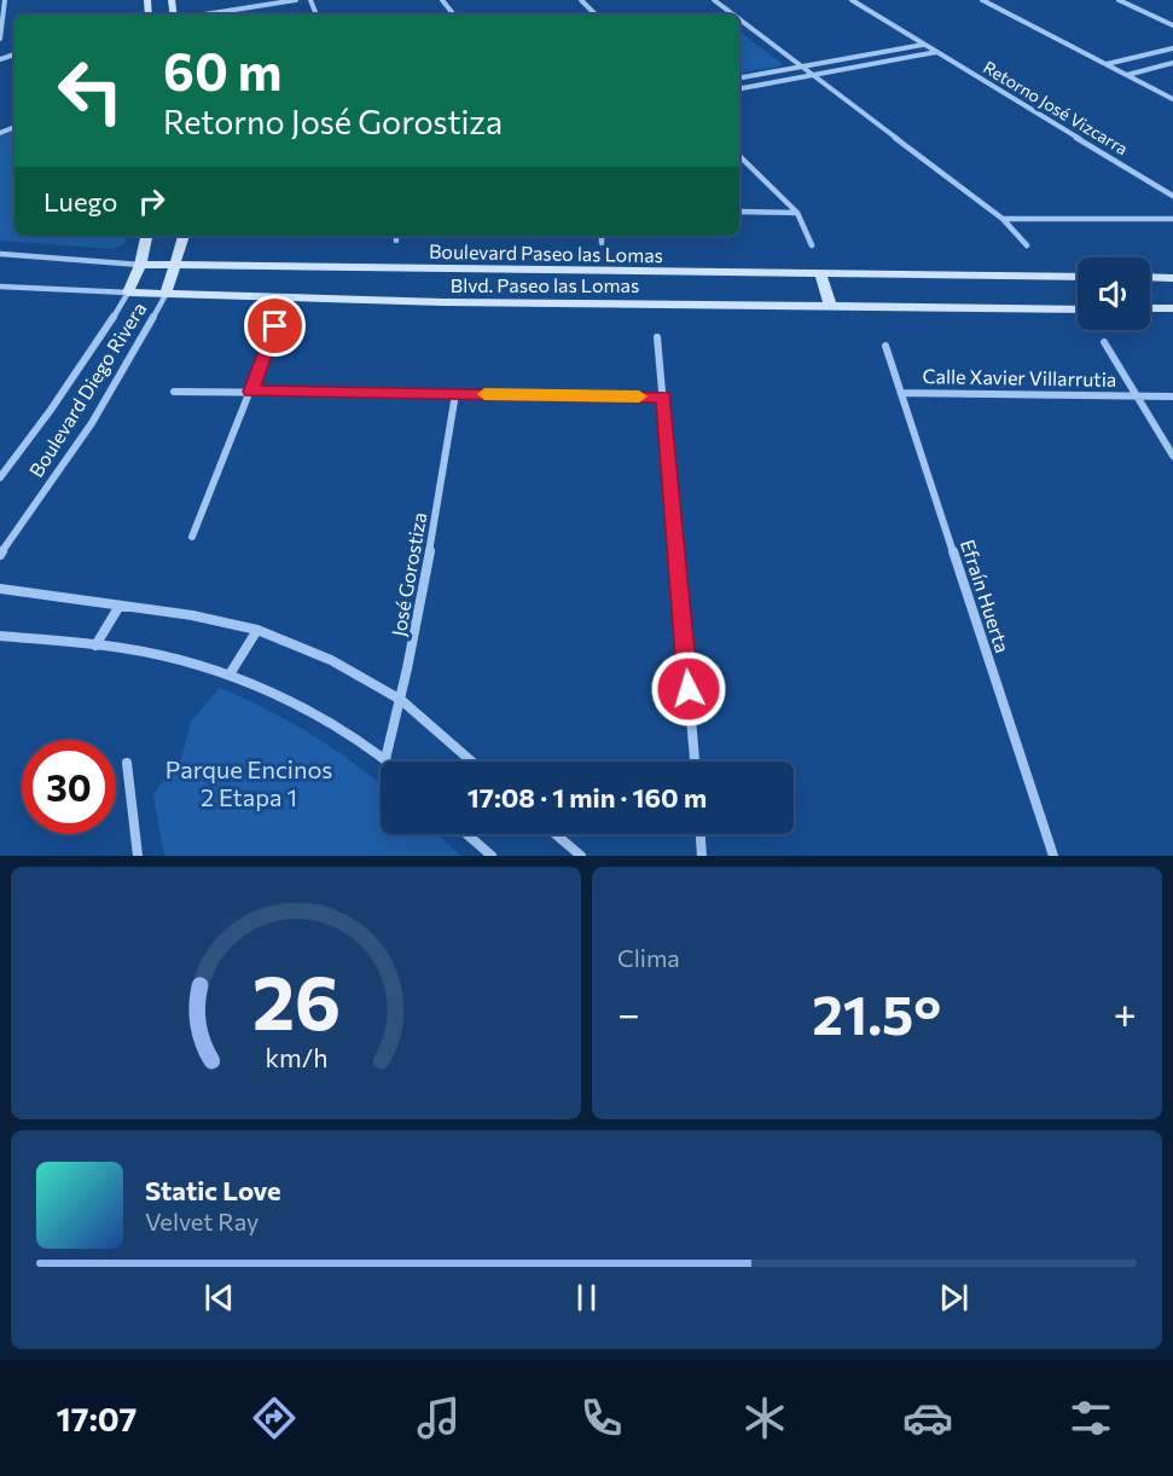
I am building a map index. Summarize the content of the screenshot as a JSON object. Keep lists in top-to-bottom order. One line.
{"streets":{"street":["Retorno José Vizcarra","Boulevard Paseo las Lomas","Blvd. Paseo las Lomas","Calle Xavier Villarrutia","Boulevard Diego Rivera","José Gorostiza","Efraín Huerta"]},"crossings":[["Boulevard Paseo las Lomas","Boulevard Diego Rivera"],["Blvd. Paseo las Lomas","Boulevard Diego Rivera"],["Calle Xavier Villarrutia","Efraín Huerta"]],"parks":["Parque Encinos 2 Etapa 1"],"page":{"turn":["60 m","Retorno José Gorostiza"],"then":"Luego","limit":"30","trip":"17:08 · 1 min · 160 m","tile":"Clima","heat":["−","21.5°","+"],"song":["Static Love","Velvet Ray"],"tabs":"17:07","gauge":["26","km/h"]}}
